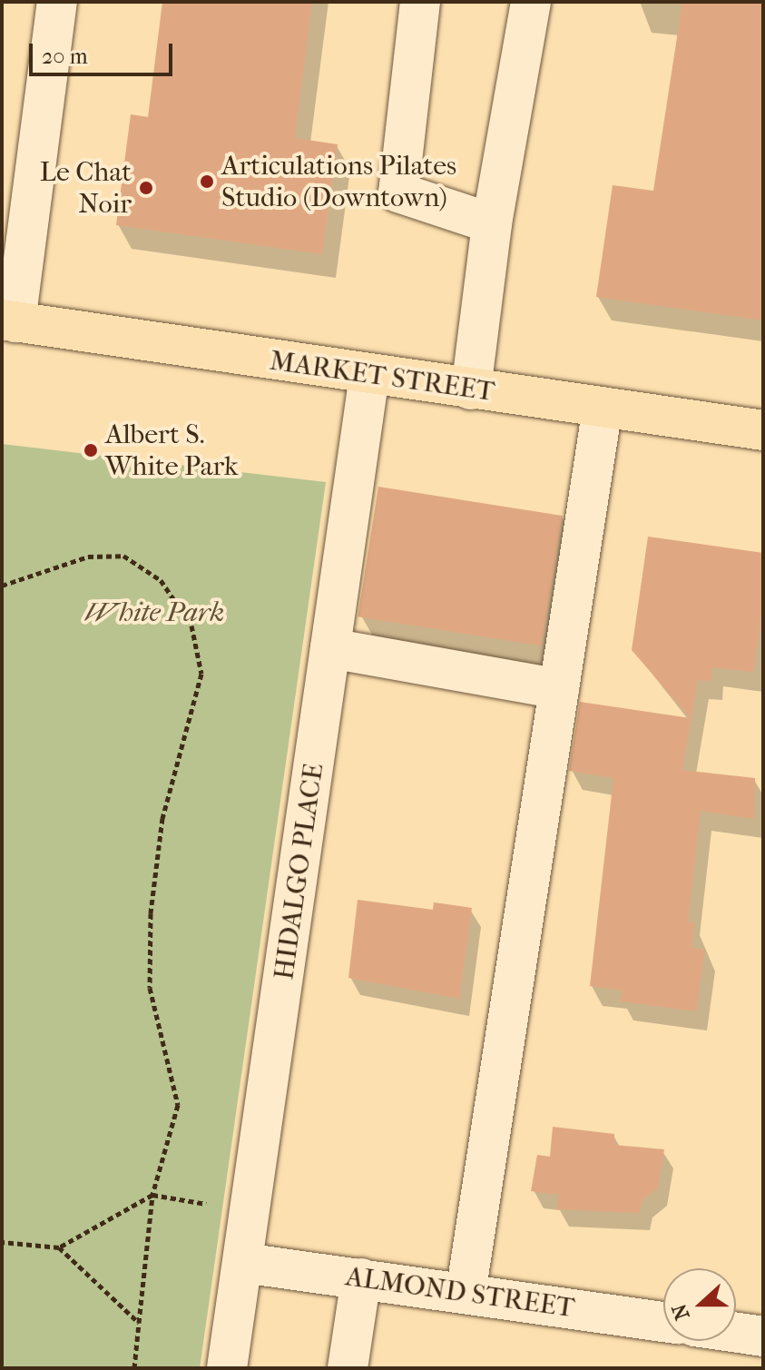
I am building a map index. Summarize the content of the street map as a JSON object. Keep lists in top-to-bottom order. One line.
{"streets":{"main road":["MARKET STREET"],"street":["HIDALGO PLACE","ALMOND STREET"]},"crossings":[["MARKET STREET","HIDALGO PLACE"],["HIDALGO PLACE","ALMOND STREET"]],"parks":["White Park"],"places":["Articulations Pilates Studio (Downtown)","Le Chat Noir","Albert S. White Park"],"scale_bar":"20 m","north":"left"}
